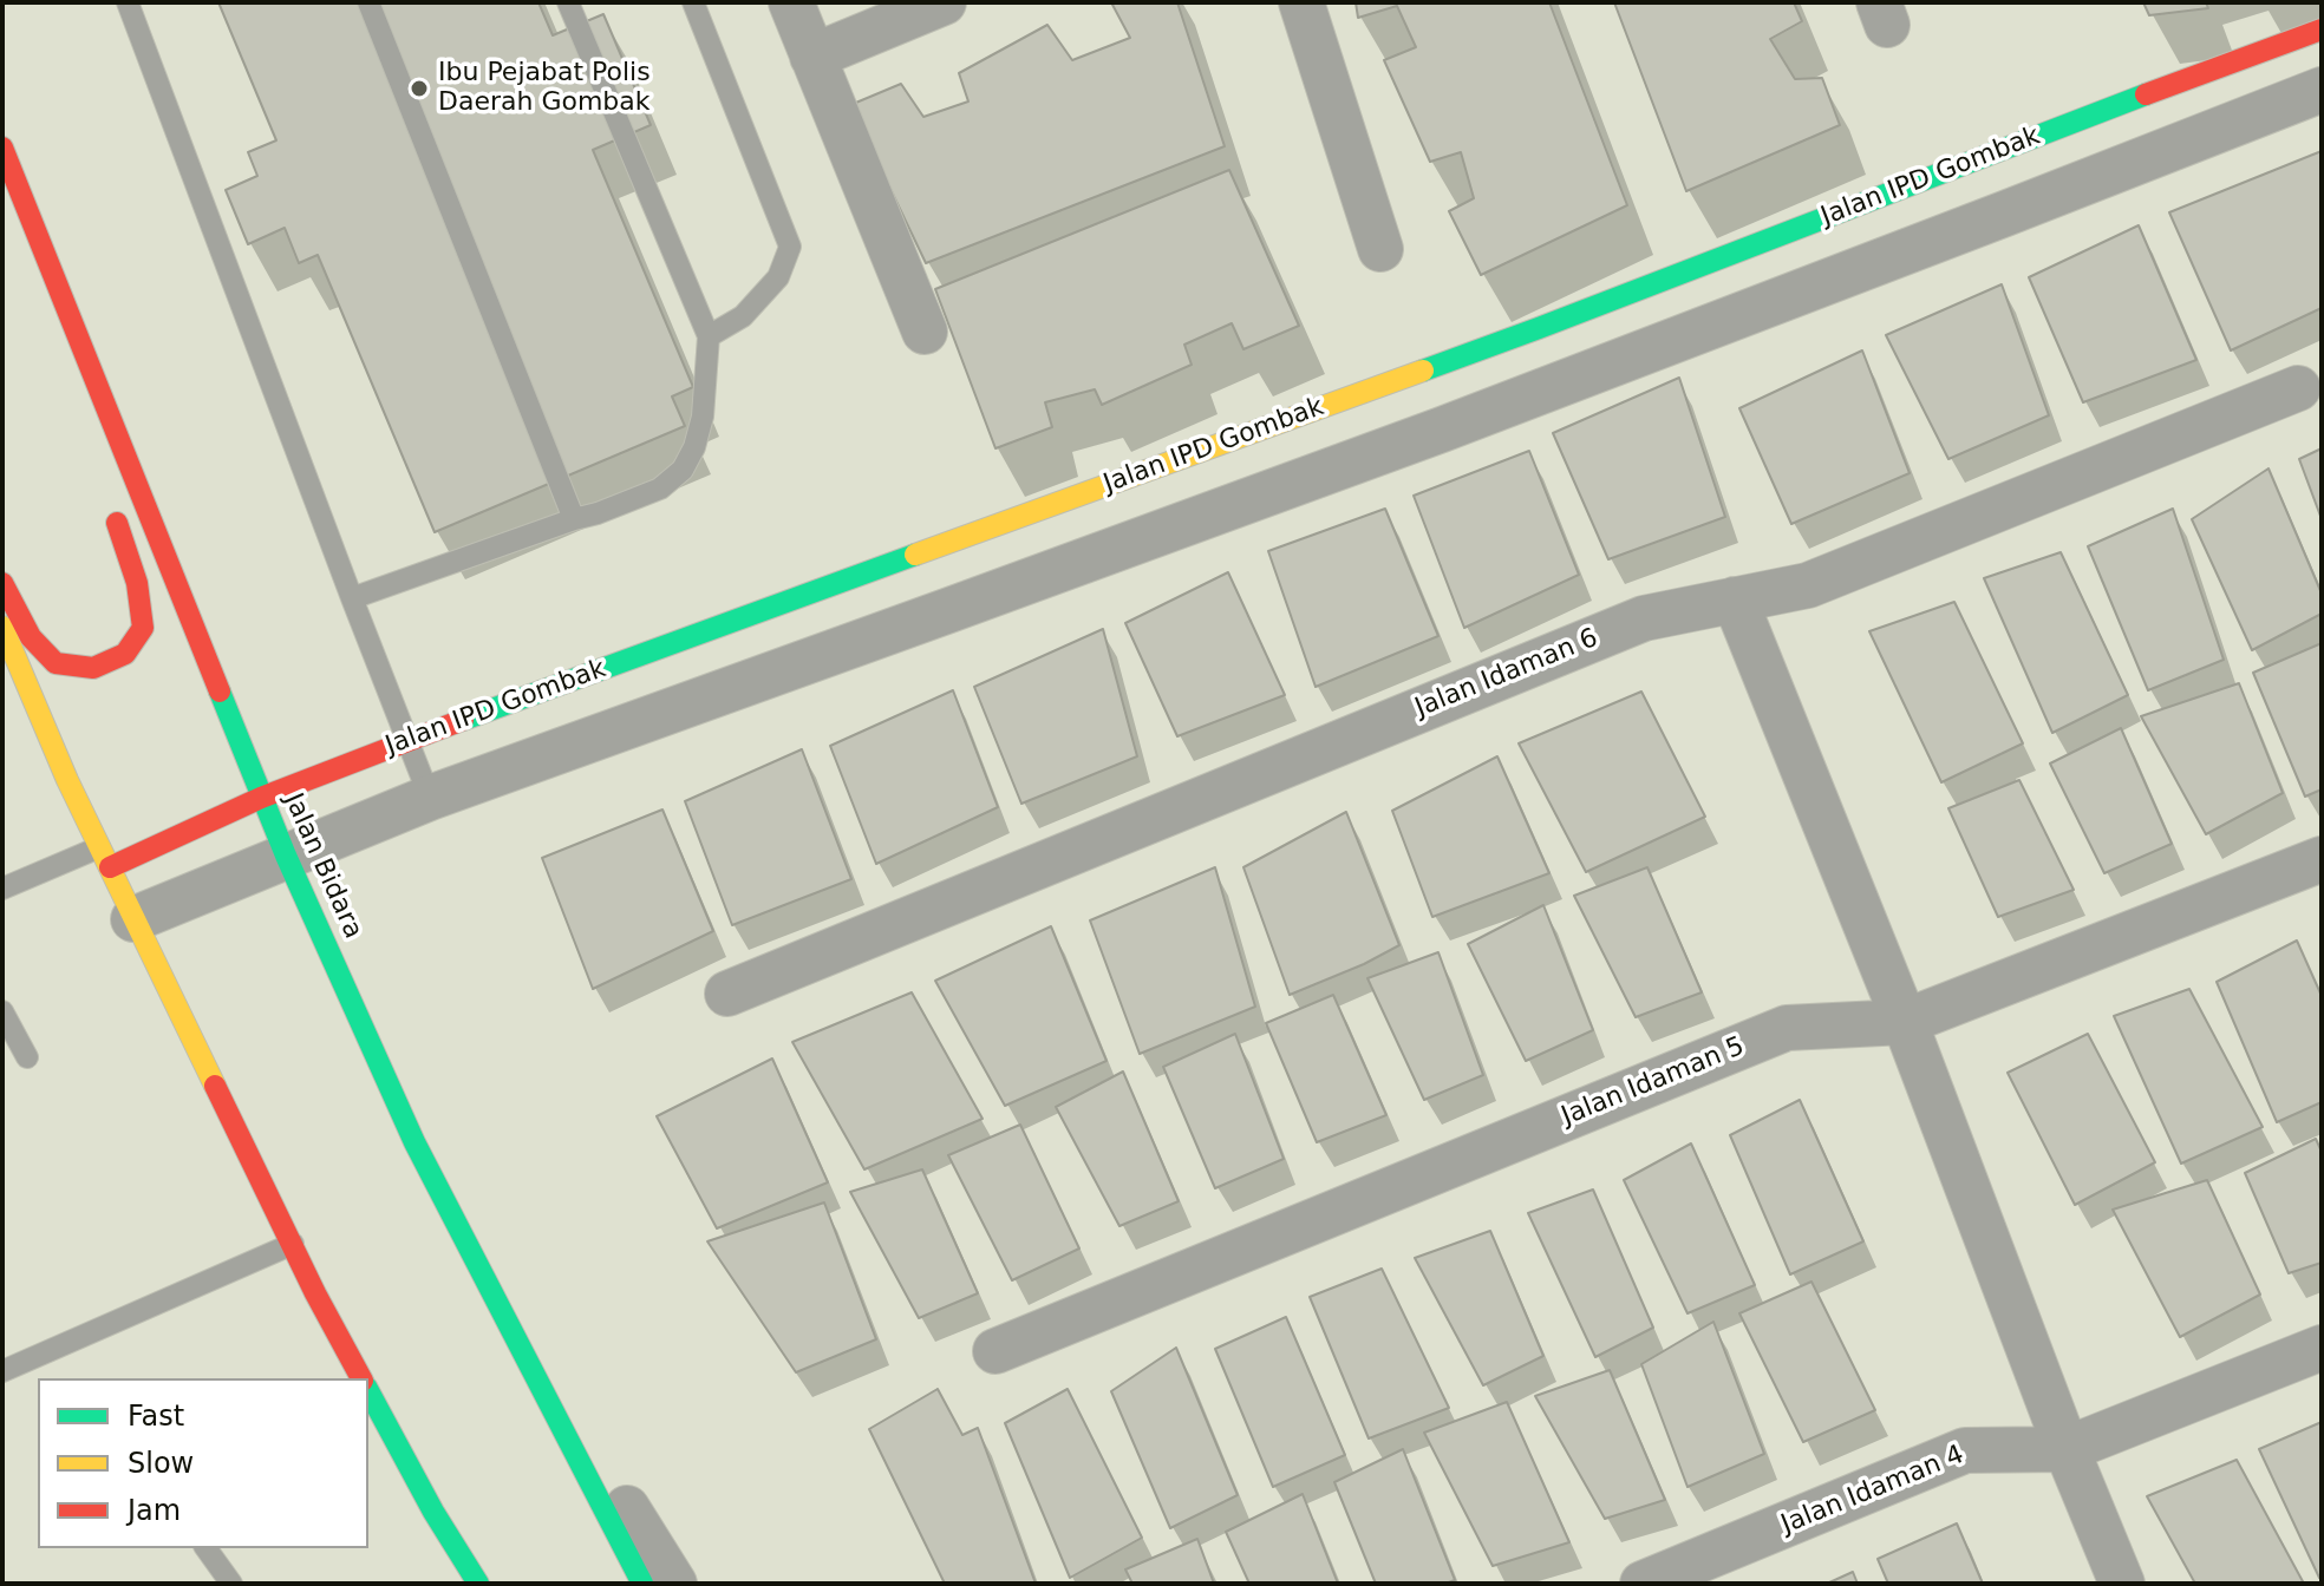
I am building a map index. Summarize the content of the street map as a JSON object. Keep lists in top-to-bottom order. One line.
{"streets":{"main road":["Jalan IPD Gombak","Jalan Bidara"],"street":["Jalan Idaman 6","Jalan Idaman 5","Jalan Idaman 4"]},"crossings":[["Jalan IPD Gombak","Jalan Bidara"]],"places":["Ibu Pejabat Polis Daerah Gombak"],"legend":["Fast","Slow","Jam"]}
